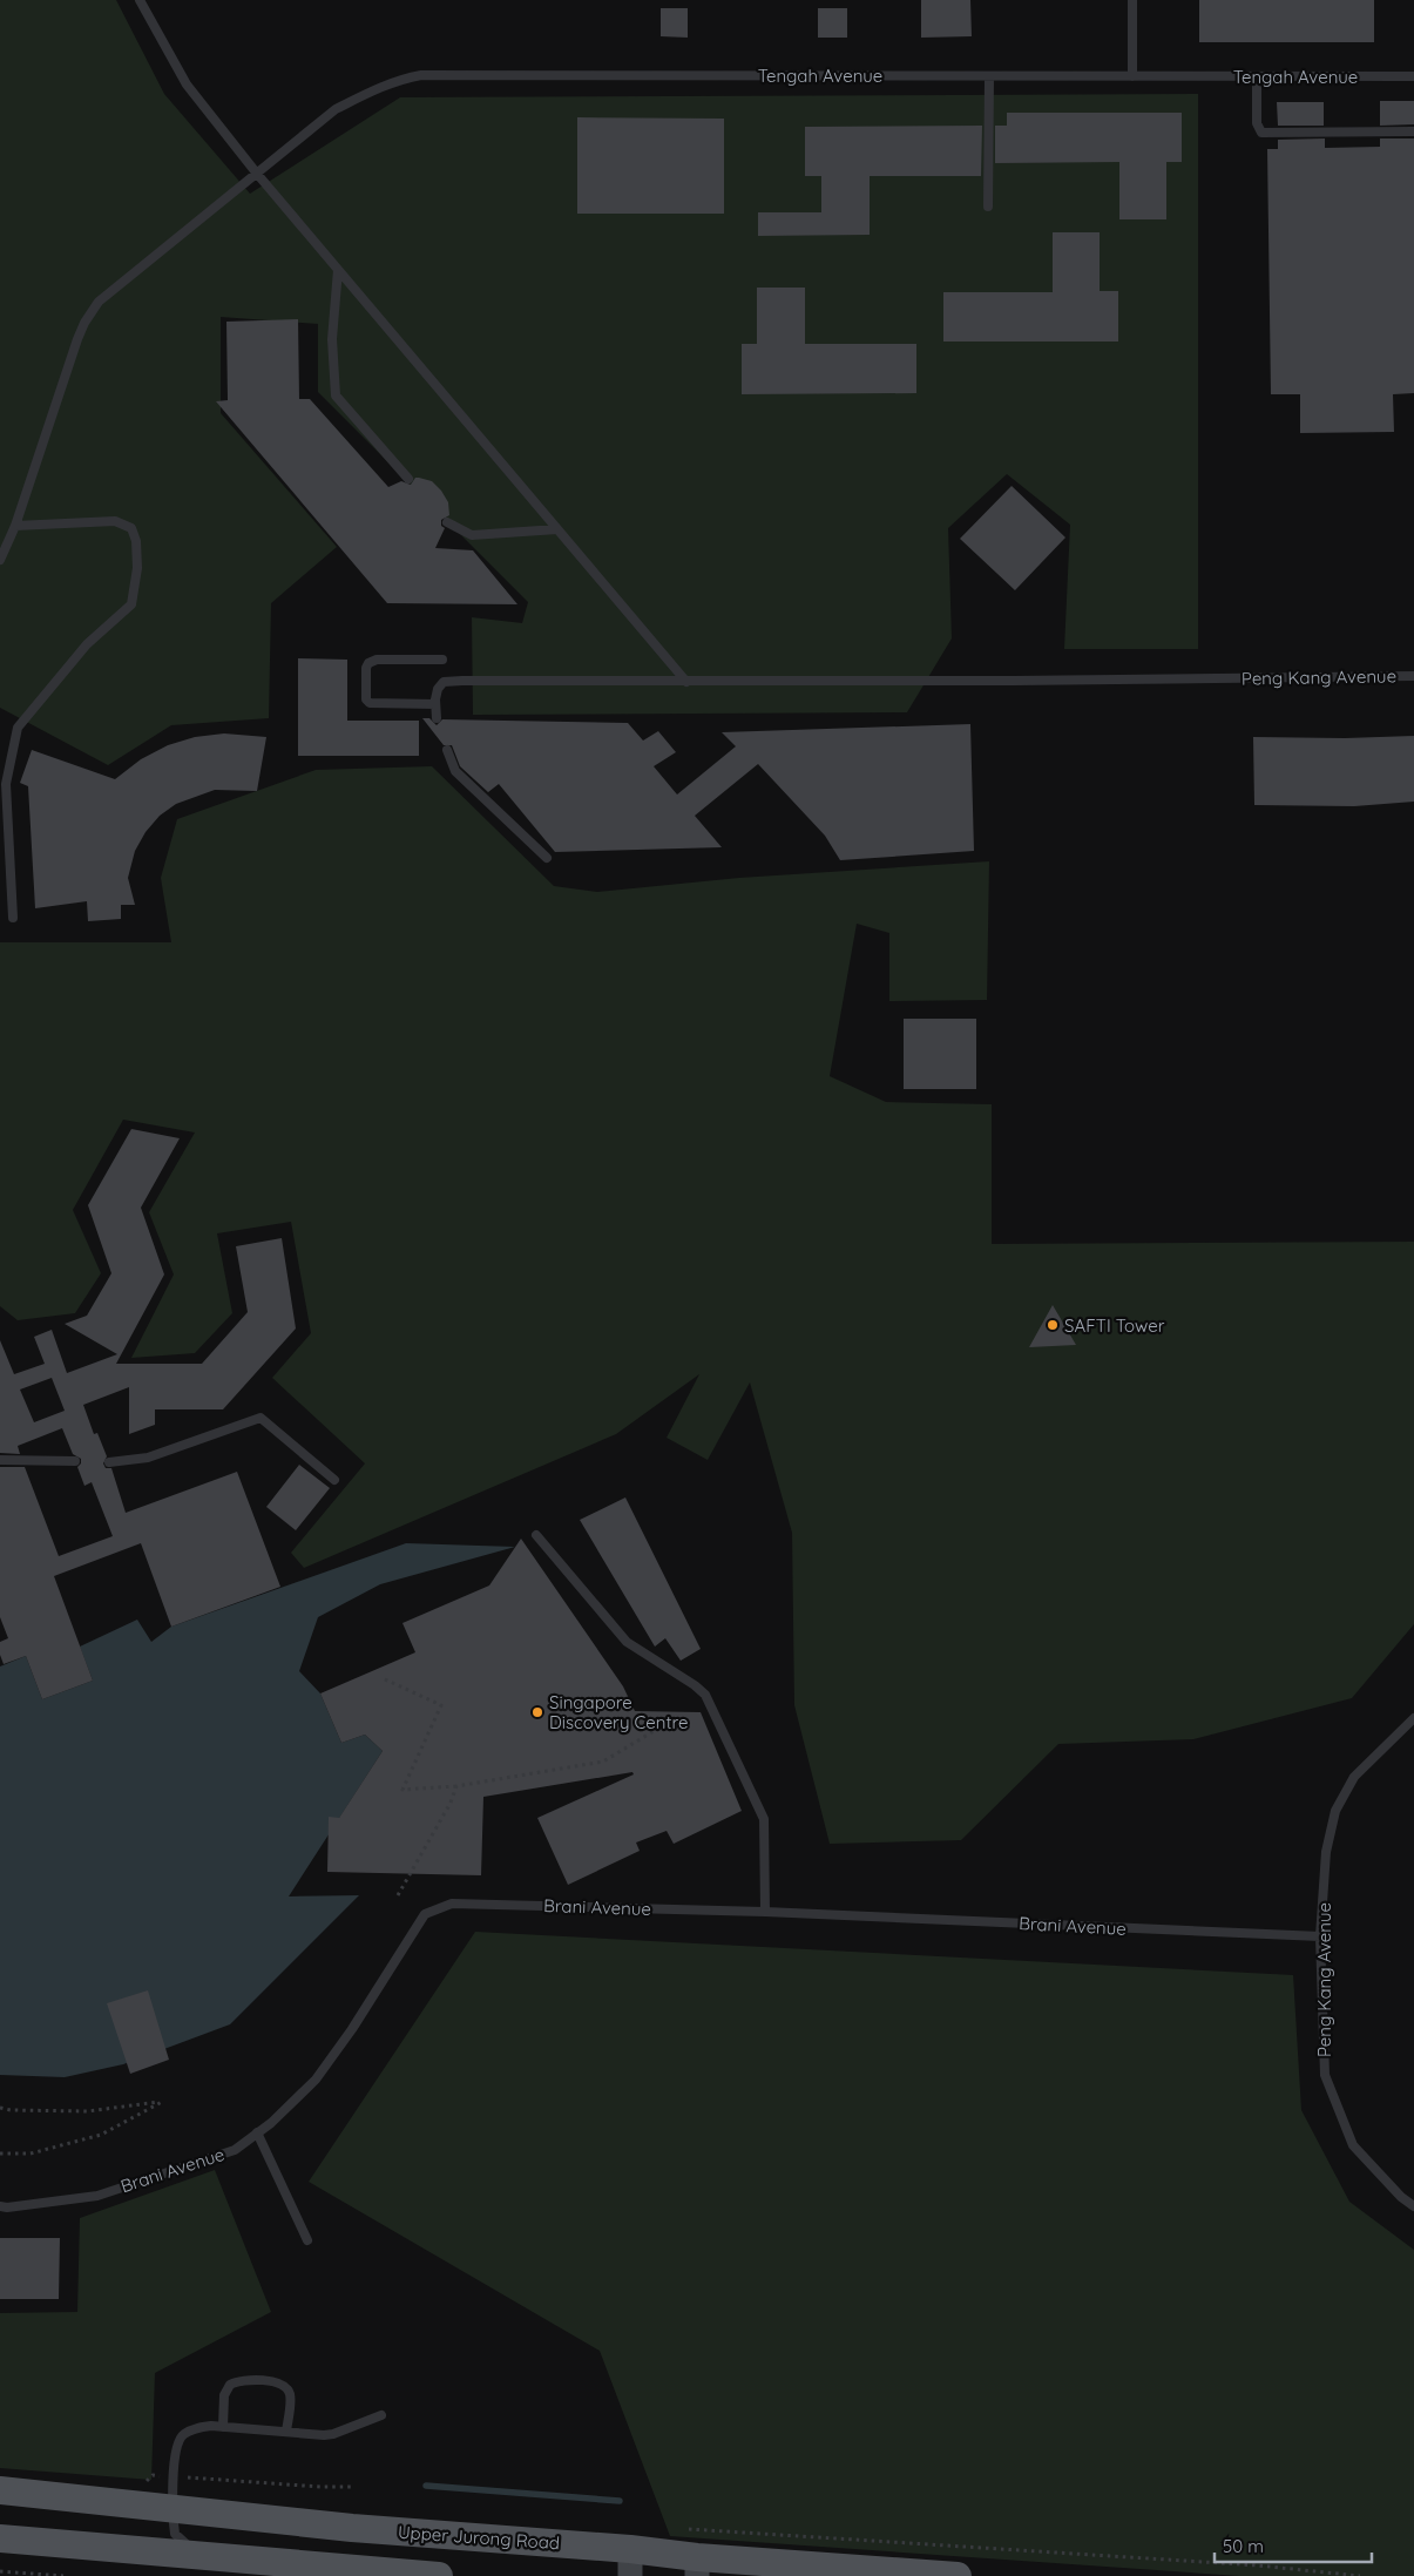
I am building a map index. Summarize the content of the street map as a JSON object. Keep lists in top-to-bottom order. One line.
{"streets":{"main road":["Upper Jurong Road"],"lane":["Tengah Avenue","Peng Kang Avenue","Brani Avenue"]},"crossings":[["Peng Kang Avenue","Brani Avenue"]],"places":["SAFTI Tower","Singapore Discovery Centre"],"scale_bar":"50 m"}
